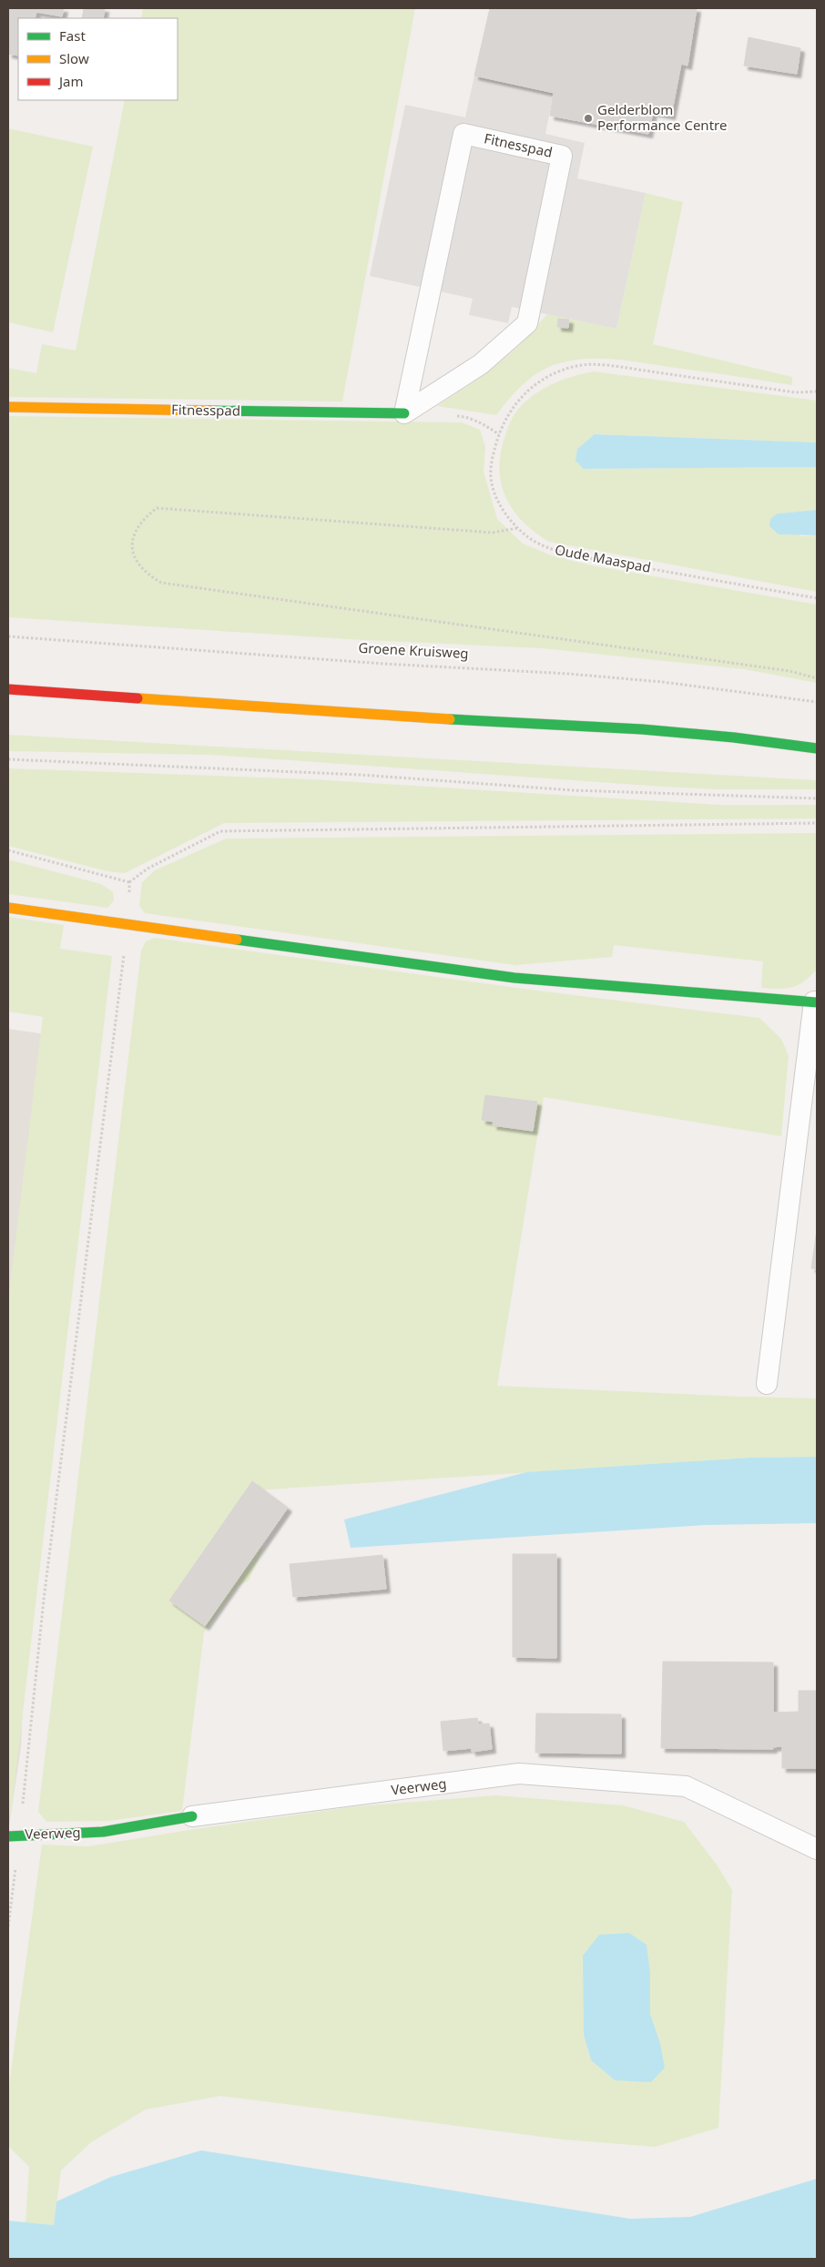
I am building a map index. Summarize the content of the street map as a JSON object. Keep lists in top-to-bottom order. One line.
{"streets":{"street":["Fitnesspad","Veerweg"],"path":["Oude Maaspad","Groene Kruisweg"]},"places":["Gelderblom Performance Centre"],"legend":["Fast","Slow","Jam"]}
